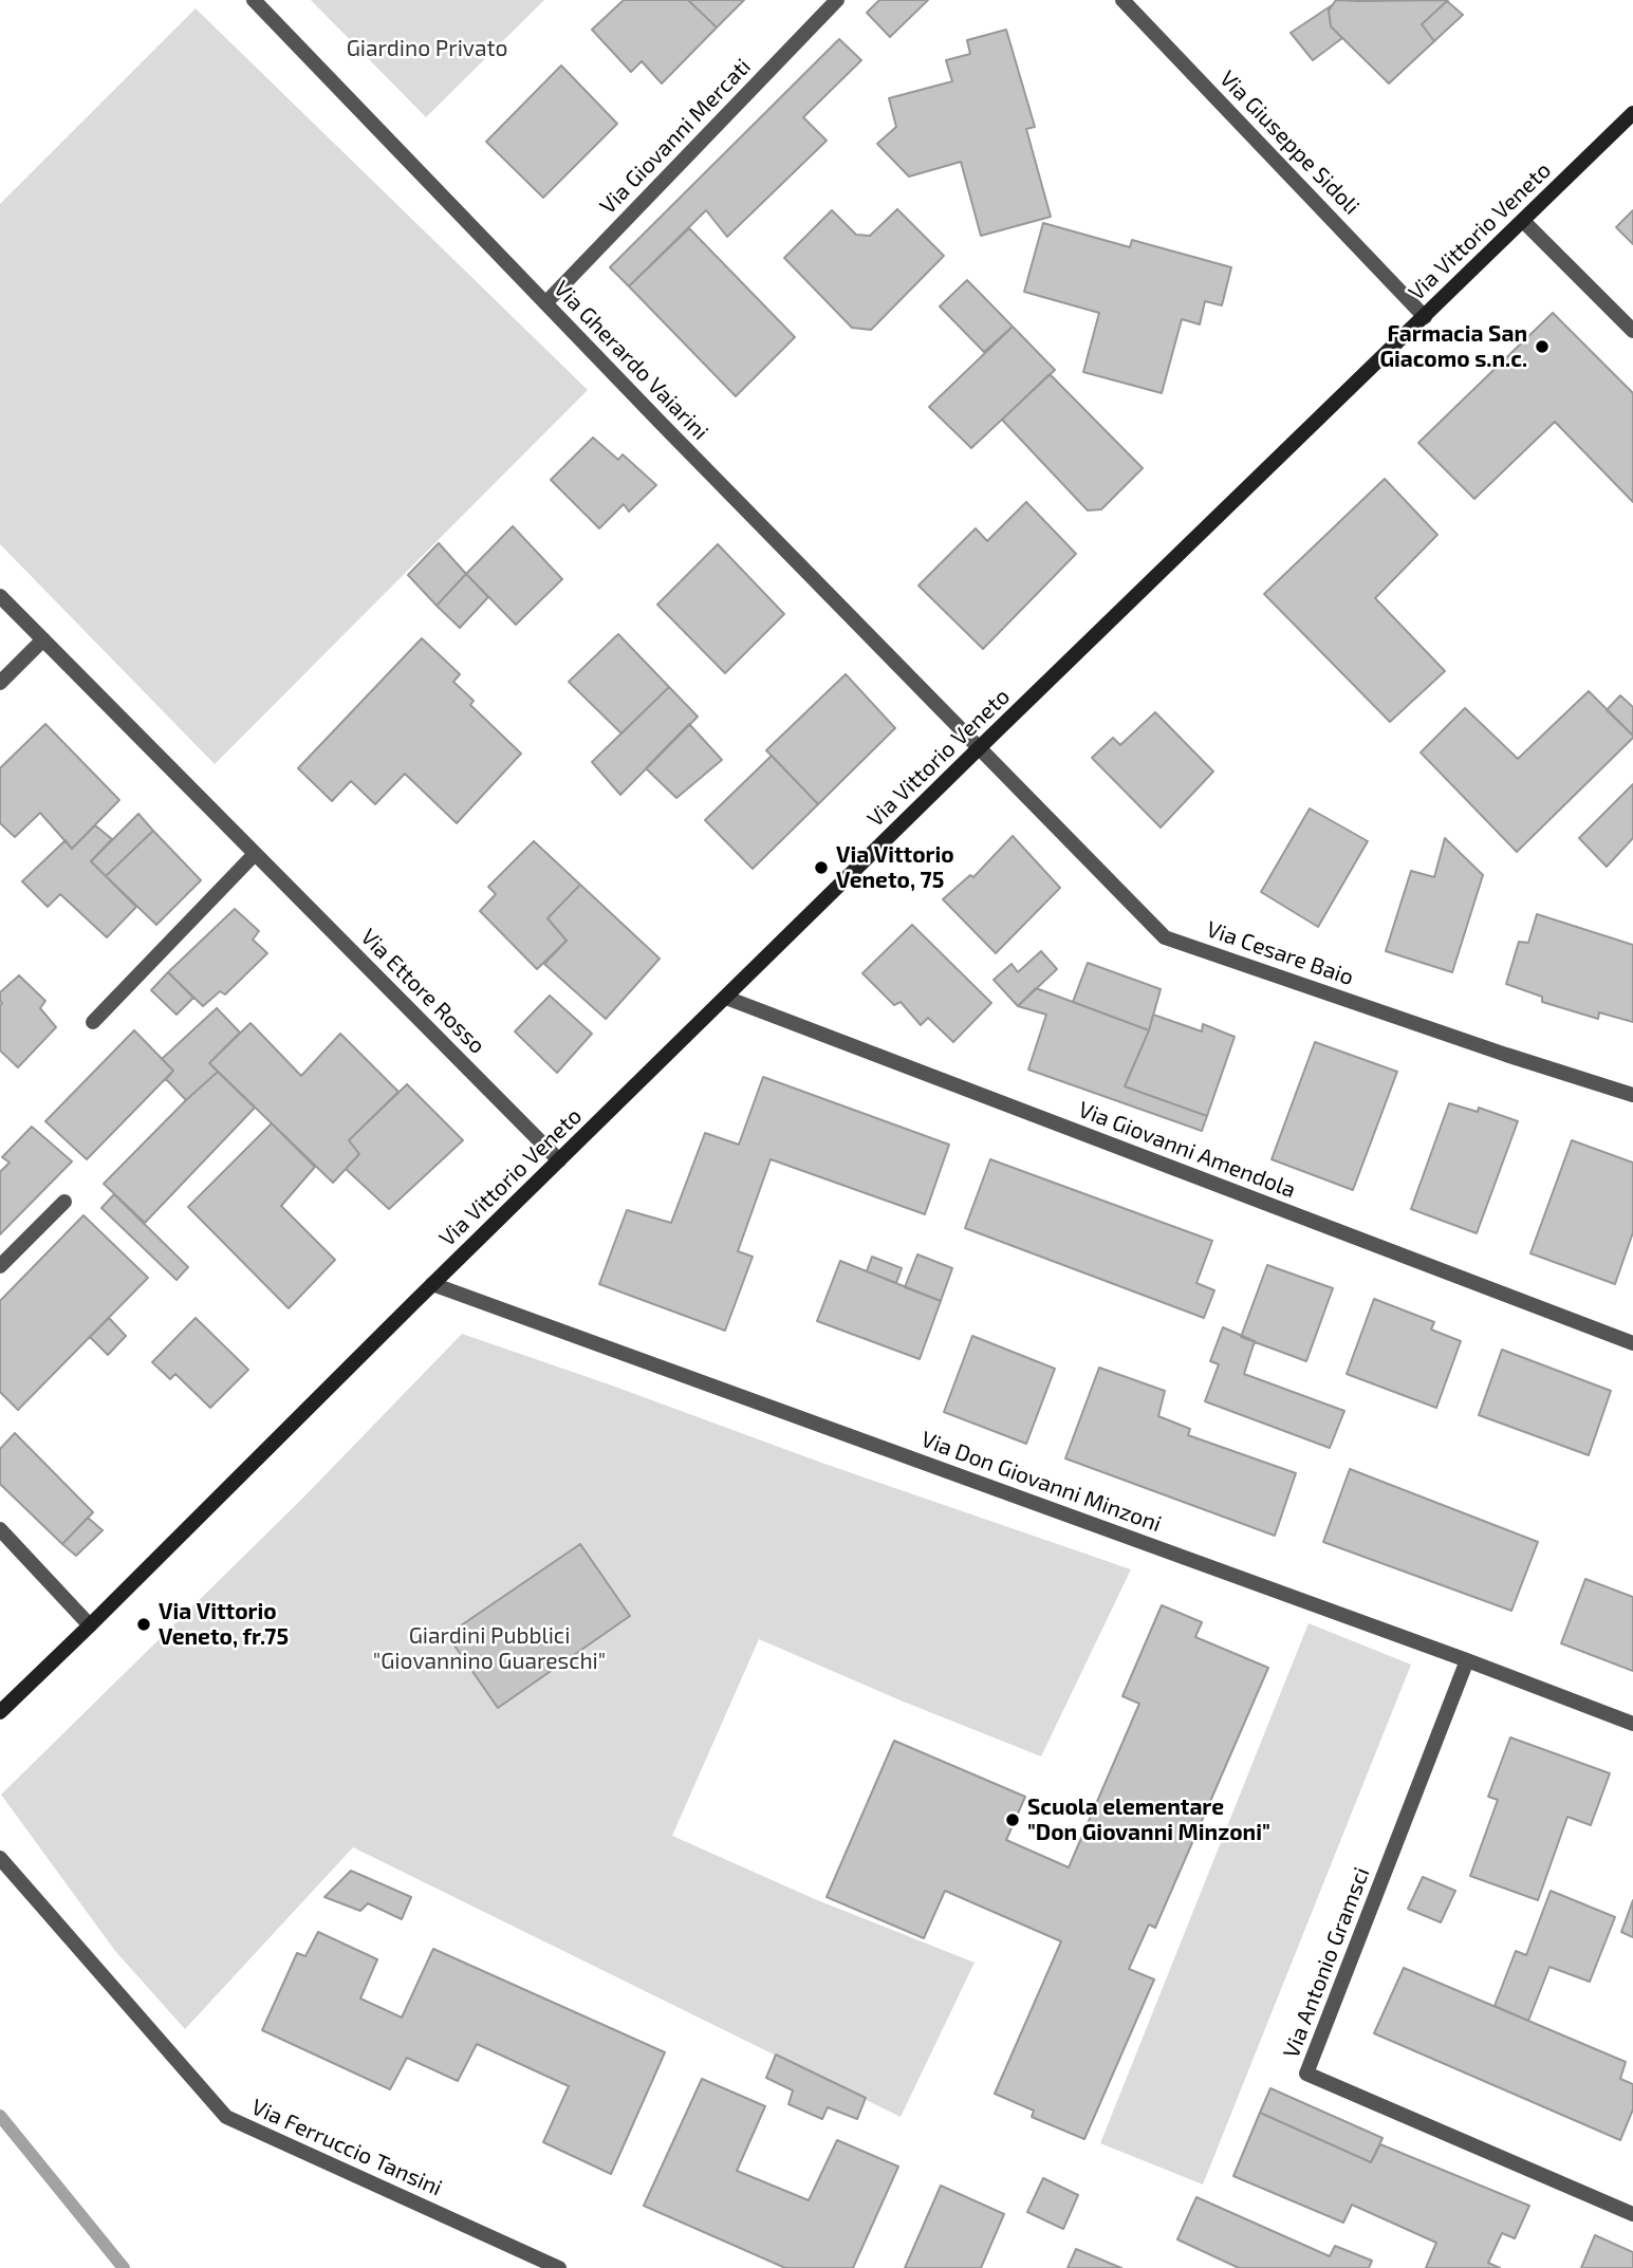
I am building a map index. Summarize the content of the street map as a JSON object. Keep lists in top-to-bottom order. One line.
{"streets":{"main road":["Via Vittorio Veneto"],"street":["Via Giovanni Mercati","Via Giuseppe Sidoli","Via Gherardo Vaiarini","Via Cesare Baio","Via Ettore Rosso","Via Giovanni Amendola","Via Don Giovanni Minzoni","Via Antonio Gramsci","Via Ferruccio Tansini"]},"crossings":[["Via Giovanni Mercati","Via Gherardo Vaiarini"],["Via Giuseppe Sidoli","Via Vittorio Veneto"],["Via Vittorio Veneto","Via Gherardo Vaiarini"],["Via Vittorio Veneto","Via Cesare Baio"],["Via Vittorio Veneto","Via Ettore Rosso"],["Via Vittorio Veneto","Via Giovanni Amendola"],["Via Vittorio Veneto","Via Don Giovanni Minzoni"],["Via Gherardo Vaiarini","Via Cesare Baio"],["Via Don Giovanni Minzoni","Via Antonio Gramsci"]],"parks":["Giardino Privato","Giardini Pubblici \"Giovannino Guareschi\""],"places":["Farmacia San Giacomo s.n.c.","Via Vittorio Veneto, 75","Via Vittorio Veneto, fr.75","Scuola elementare \"Don Giovanni Minzoni\""]}
